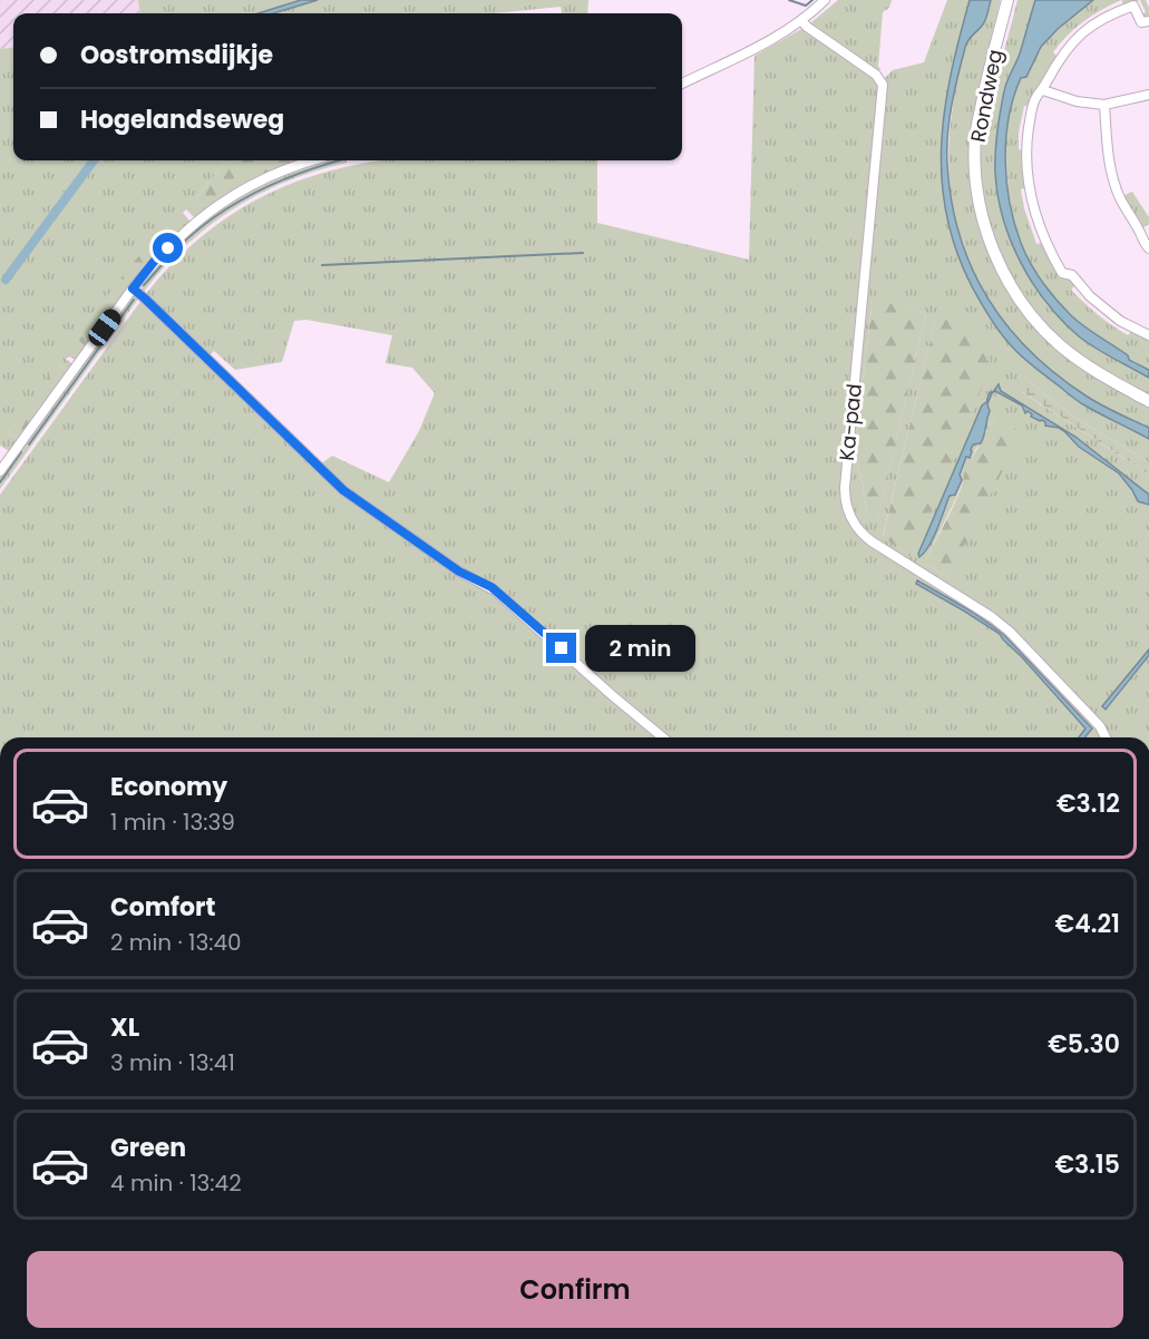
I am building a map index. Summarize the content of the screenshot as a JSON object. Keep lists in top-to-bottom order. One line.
{"streets":{"main road":["Rondweg"],"street":["Ka-pad"]},"page":{"banner":["Oostromsdijkje","Hogelandseweg"],"bubble":"2 min","list":[{"name":"Economy","note":"1 min · 13:39","value":"€3.12"},{"name":"Comfort","note":"2 min · 13:40","value":"€4.21"},{"name":"XL","note":"3 min · 13:41","value":"€5.30"},{"name":"Green","note":"4 min · 13:42","value":"€3.15"}],"buttons":"Confirm"}}
